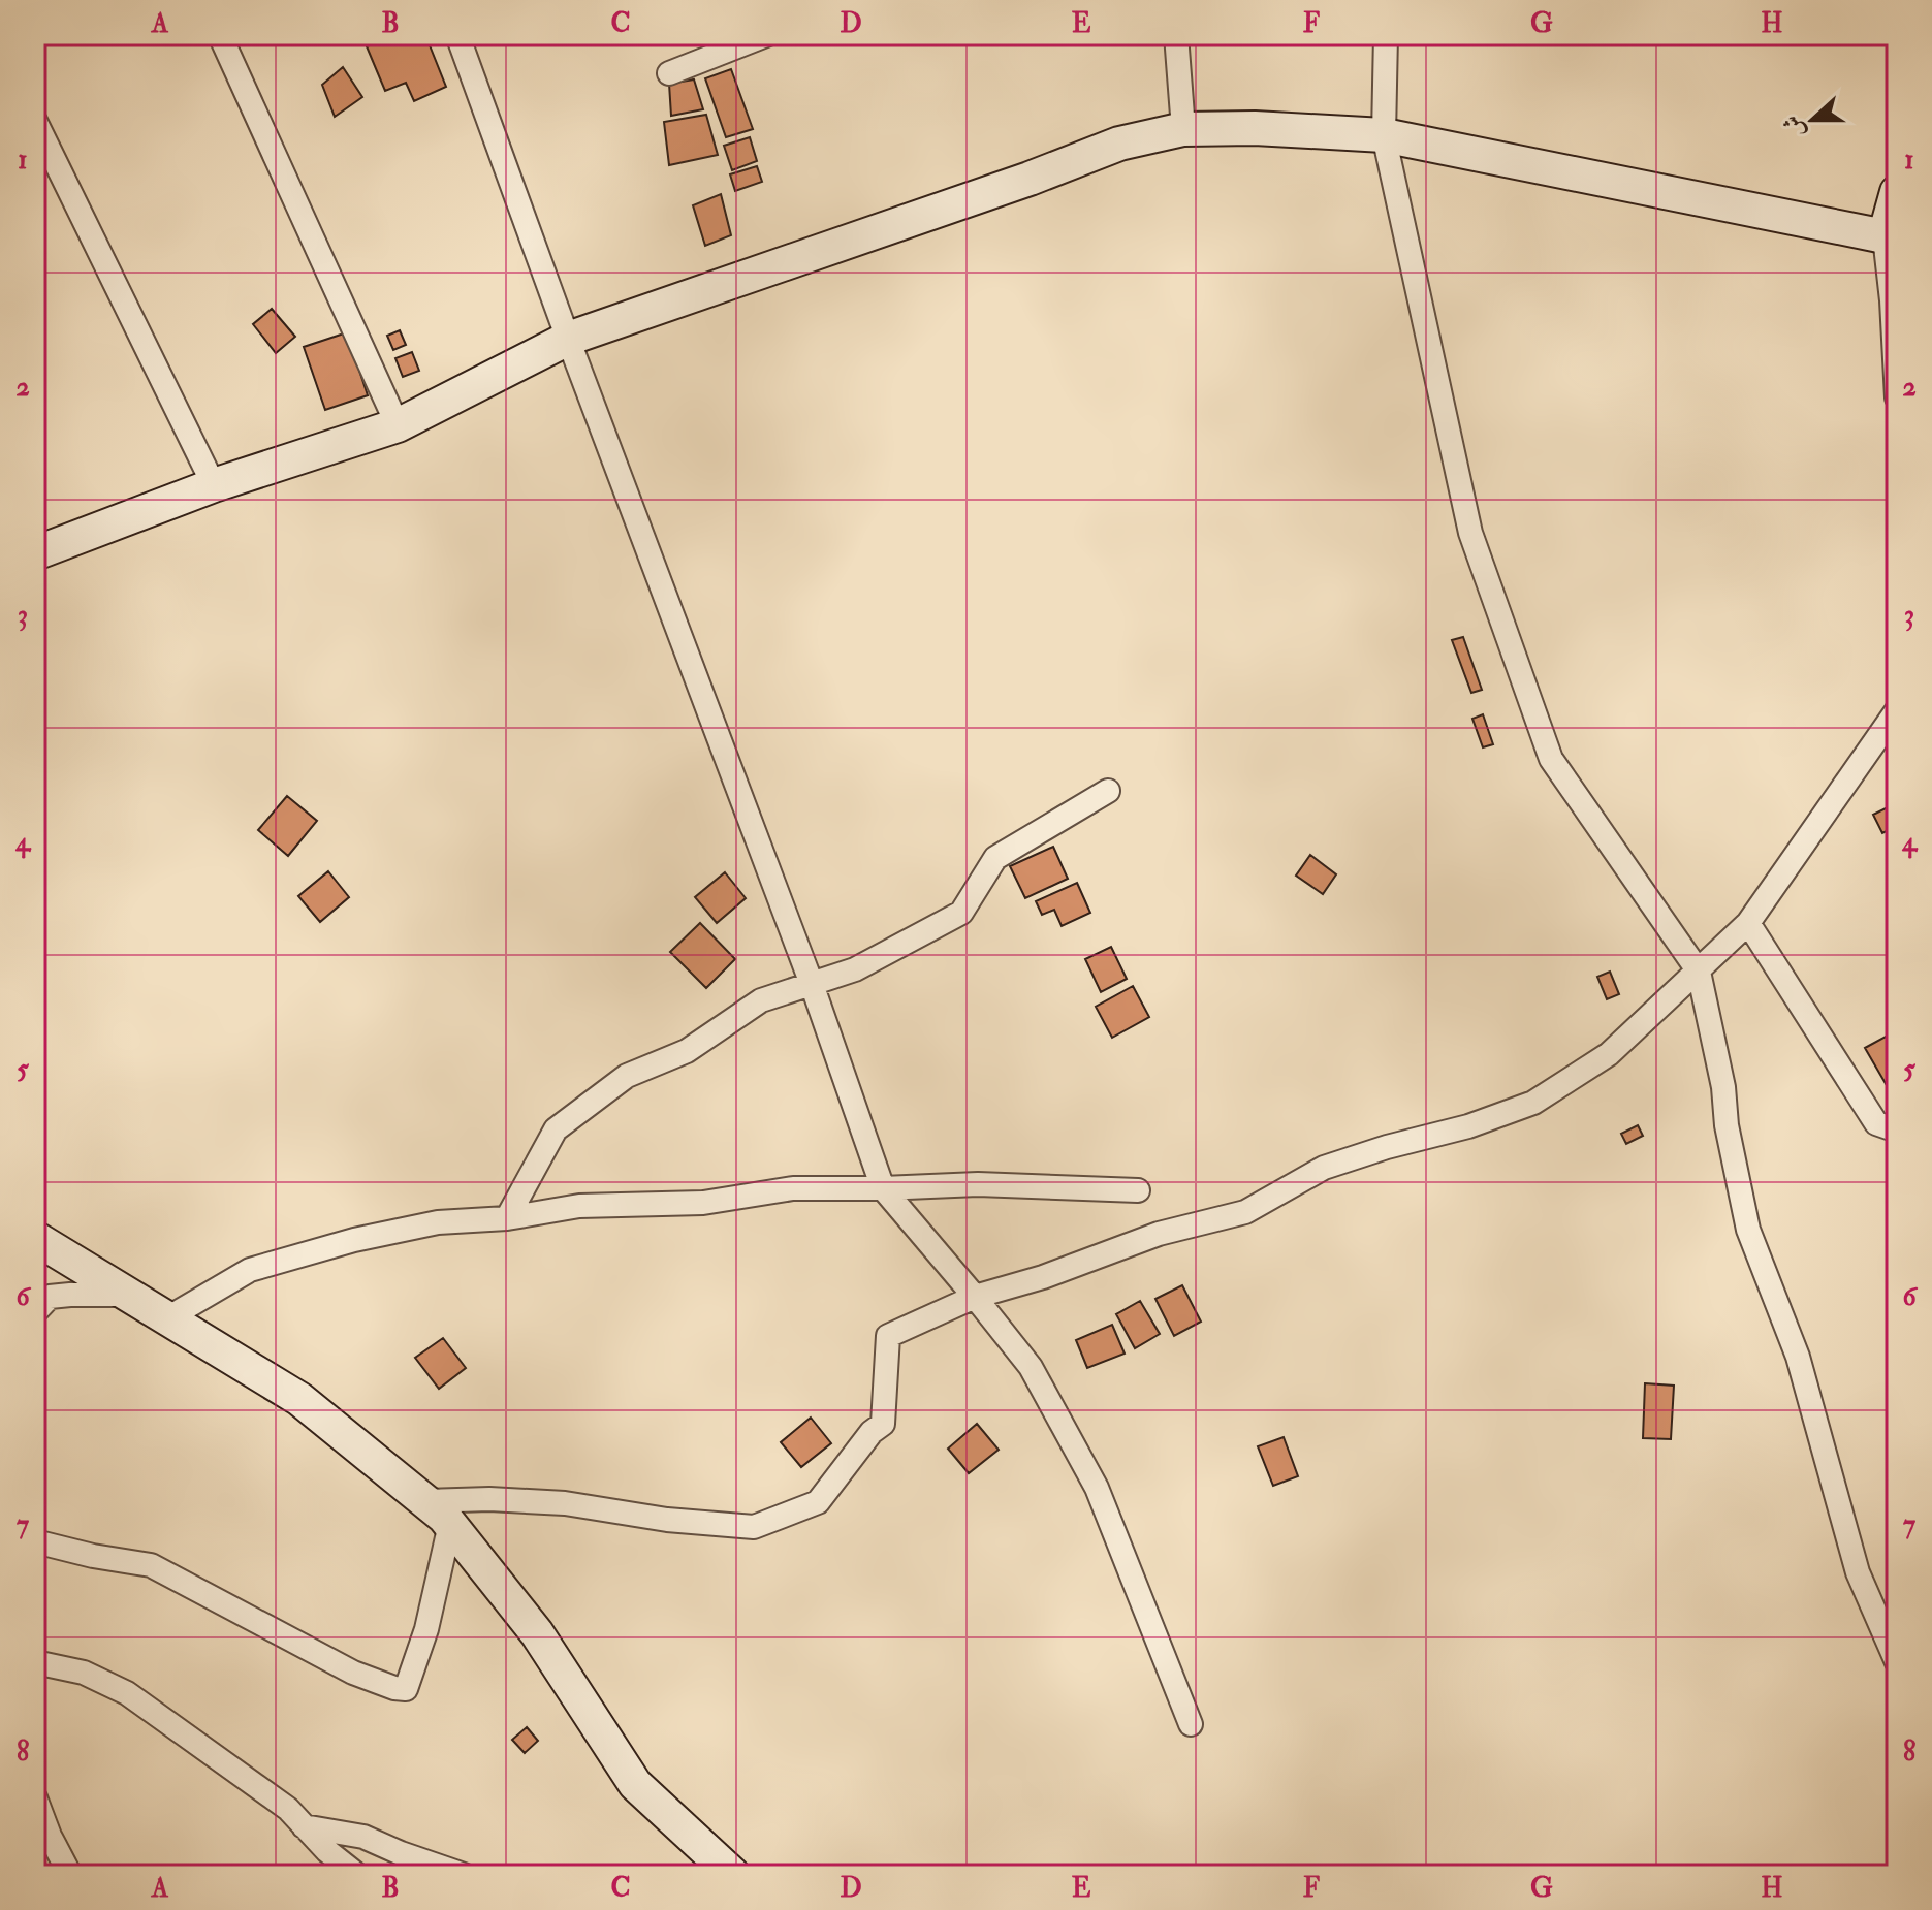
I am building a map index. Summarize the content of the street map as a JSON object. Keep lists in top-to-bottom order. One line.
{"north":"left","grid":{"columns":["A","B","C","D","E","F","G","H"],"rows":["1","2","3","4","5","6","7","8"]}}
